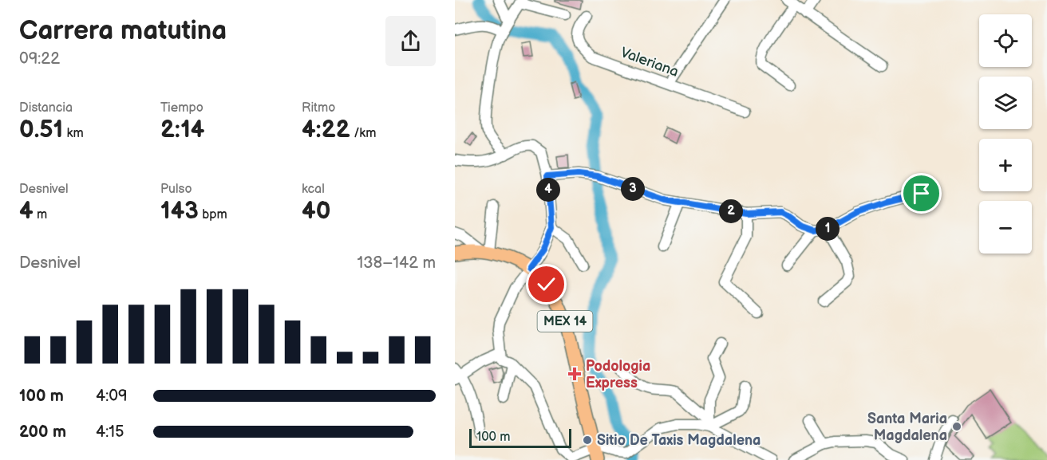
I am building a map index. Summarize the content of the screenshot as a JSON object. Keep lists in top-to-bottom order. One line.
{"streets":{"main road":["MEX 14"],"street":["Valeriana"]},"places":{"health":["Podologia Express"],"other":["Santa Maria Magdalena","Sitio De Taxis Magdalena"]},"scale_bar":"100 m","page":{"heading":["Carrera matutina","09:22"],"map_buttons":["+","−"],"stats":[["Distancia","0.51 km"],["Tiempo","2:14"],["Ritmo","4:22 /km"],["Desnivel","4 m"],["Pulso","143 bpm"],["kcal","40"]],"pins":["3","4","2","1"],"chart":["Desnivel","138–142 m"],"list":[{"name":"100 m","note":"4:09"},{"name":"200 m","note":"4:15"}],"scale":"100 m"}}
